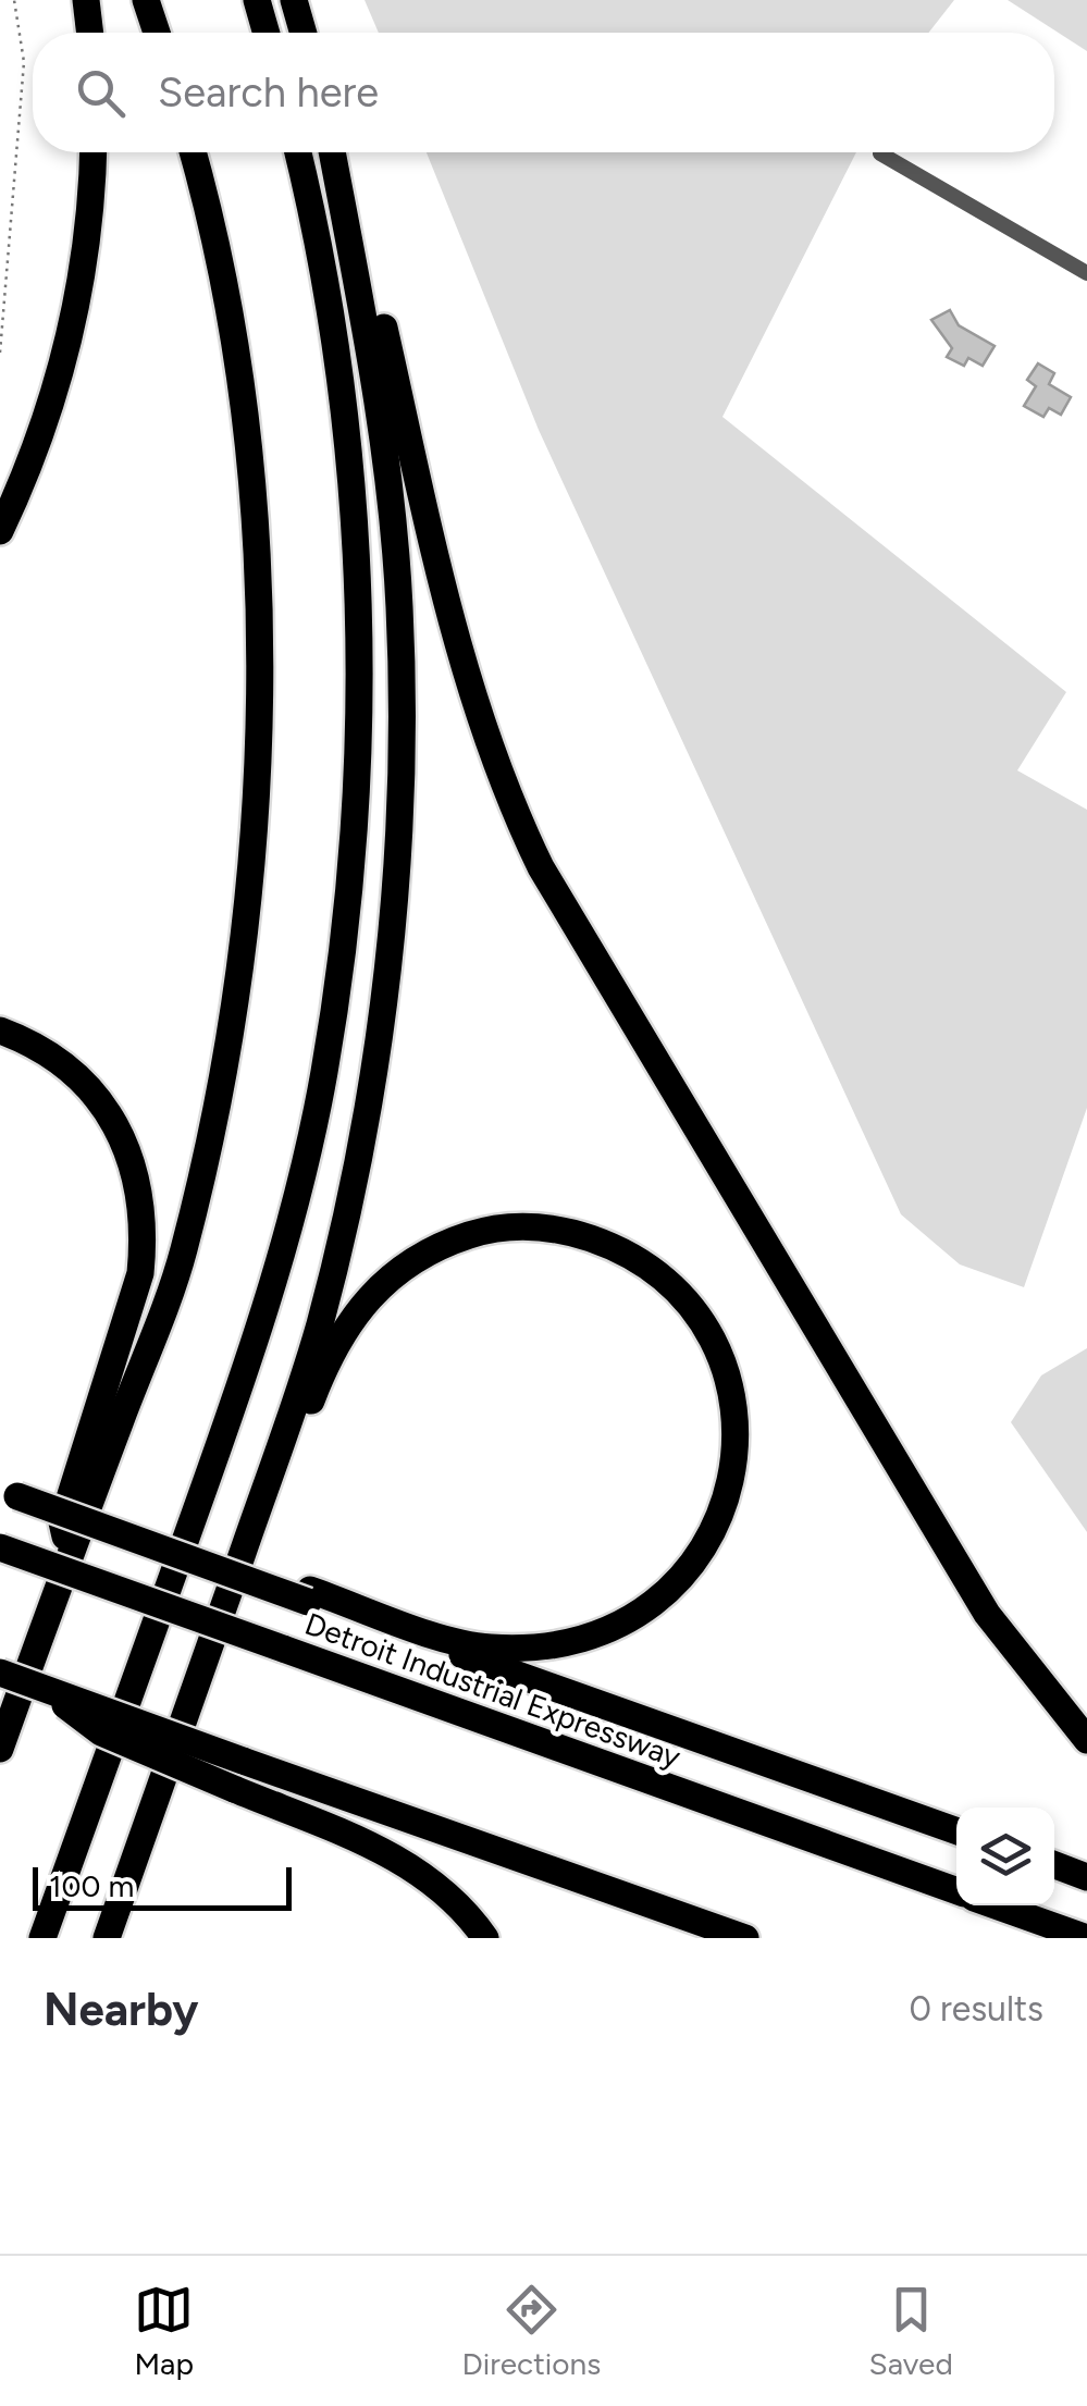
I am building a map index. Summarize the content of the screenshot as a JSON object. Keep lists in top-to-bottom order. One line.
{"streets":{"highway":["Detroit Industrial Expressway"]},"scale_bar":"100 m","page":{"search":"Search here","scale":"100 m","heading":["Nearby","0 results"],"nav":["Map","Directions","Saved"]}}
